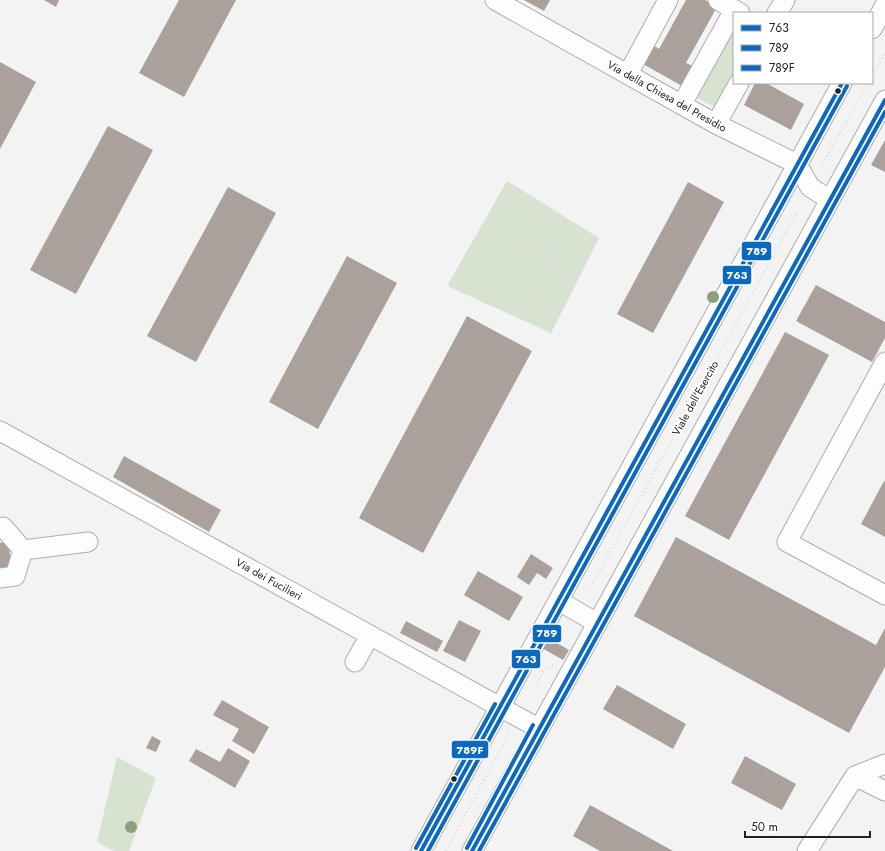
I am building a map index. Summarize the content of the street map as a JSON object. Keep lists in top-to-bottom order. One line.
{"streets":{"street":["Via della Chiesa del Presidio","Viale dell'Esercito","Via dei Fucilieri"]},"crossings":[["Via della Chiesa del Presidio","Viale dell'Esercito"],["Viale dell'Esercito","Via dei Fucilieri"]],"lines":["transit line 763","transit line 789","transit line 789F"],"legend":["763","789","789F"],"scale_bar":"50 m"}
